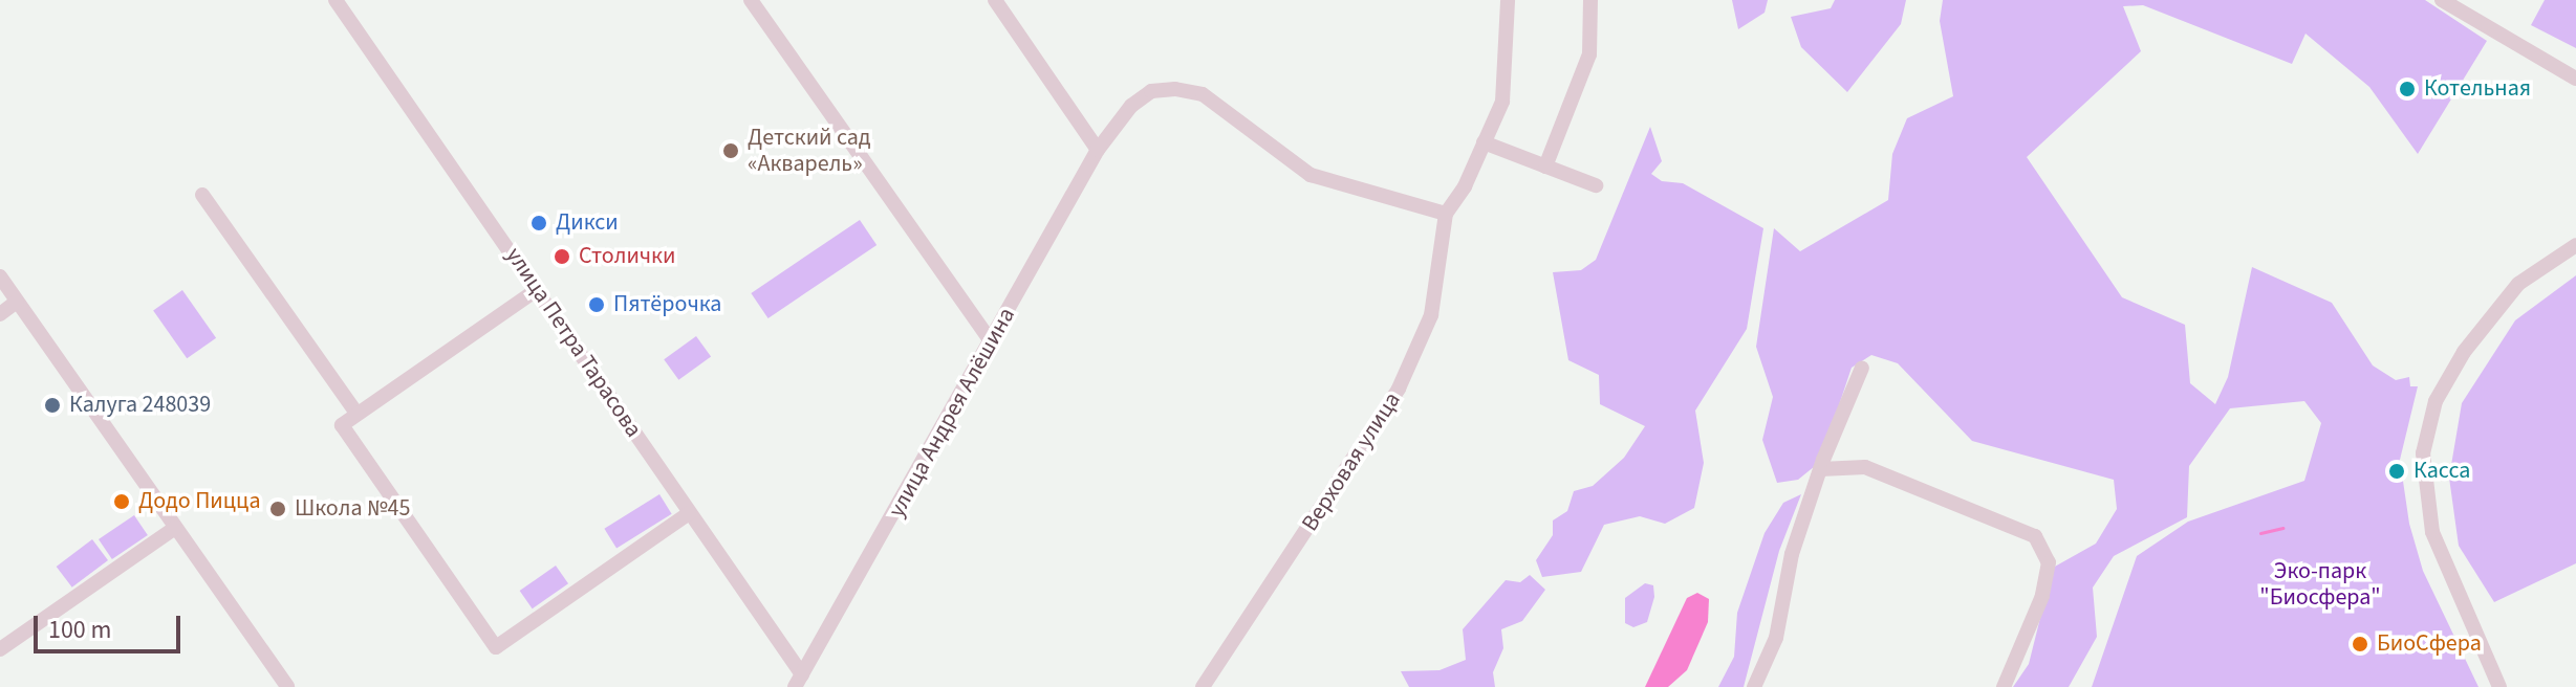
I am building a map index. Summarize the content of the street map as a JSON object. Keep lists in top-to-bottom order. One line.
{"streets":{"street":["улица Петра Тарасова","улица Андрея Алёшина","Верховая улица"]},"crossings":[["улица Петра Тарасова","улица Андрея Алёшина"],["улица Андрея Алёшина","Верховая улица"]],"parks":["Эко-парк \"Биосфера\""],"places":["Котельная","Детский сад «Акварель»","Дикси","Столички","Пятёрочка","Калуга 248039","Касса","Додо Пицца","Школа №45","БиоСфера"],"scale_bar":"100 m"}
